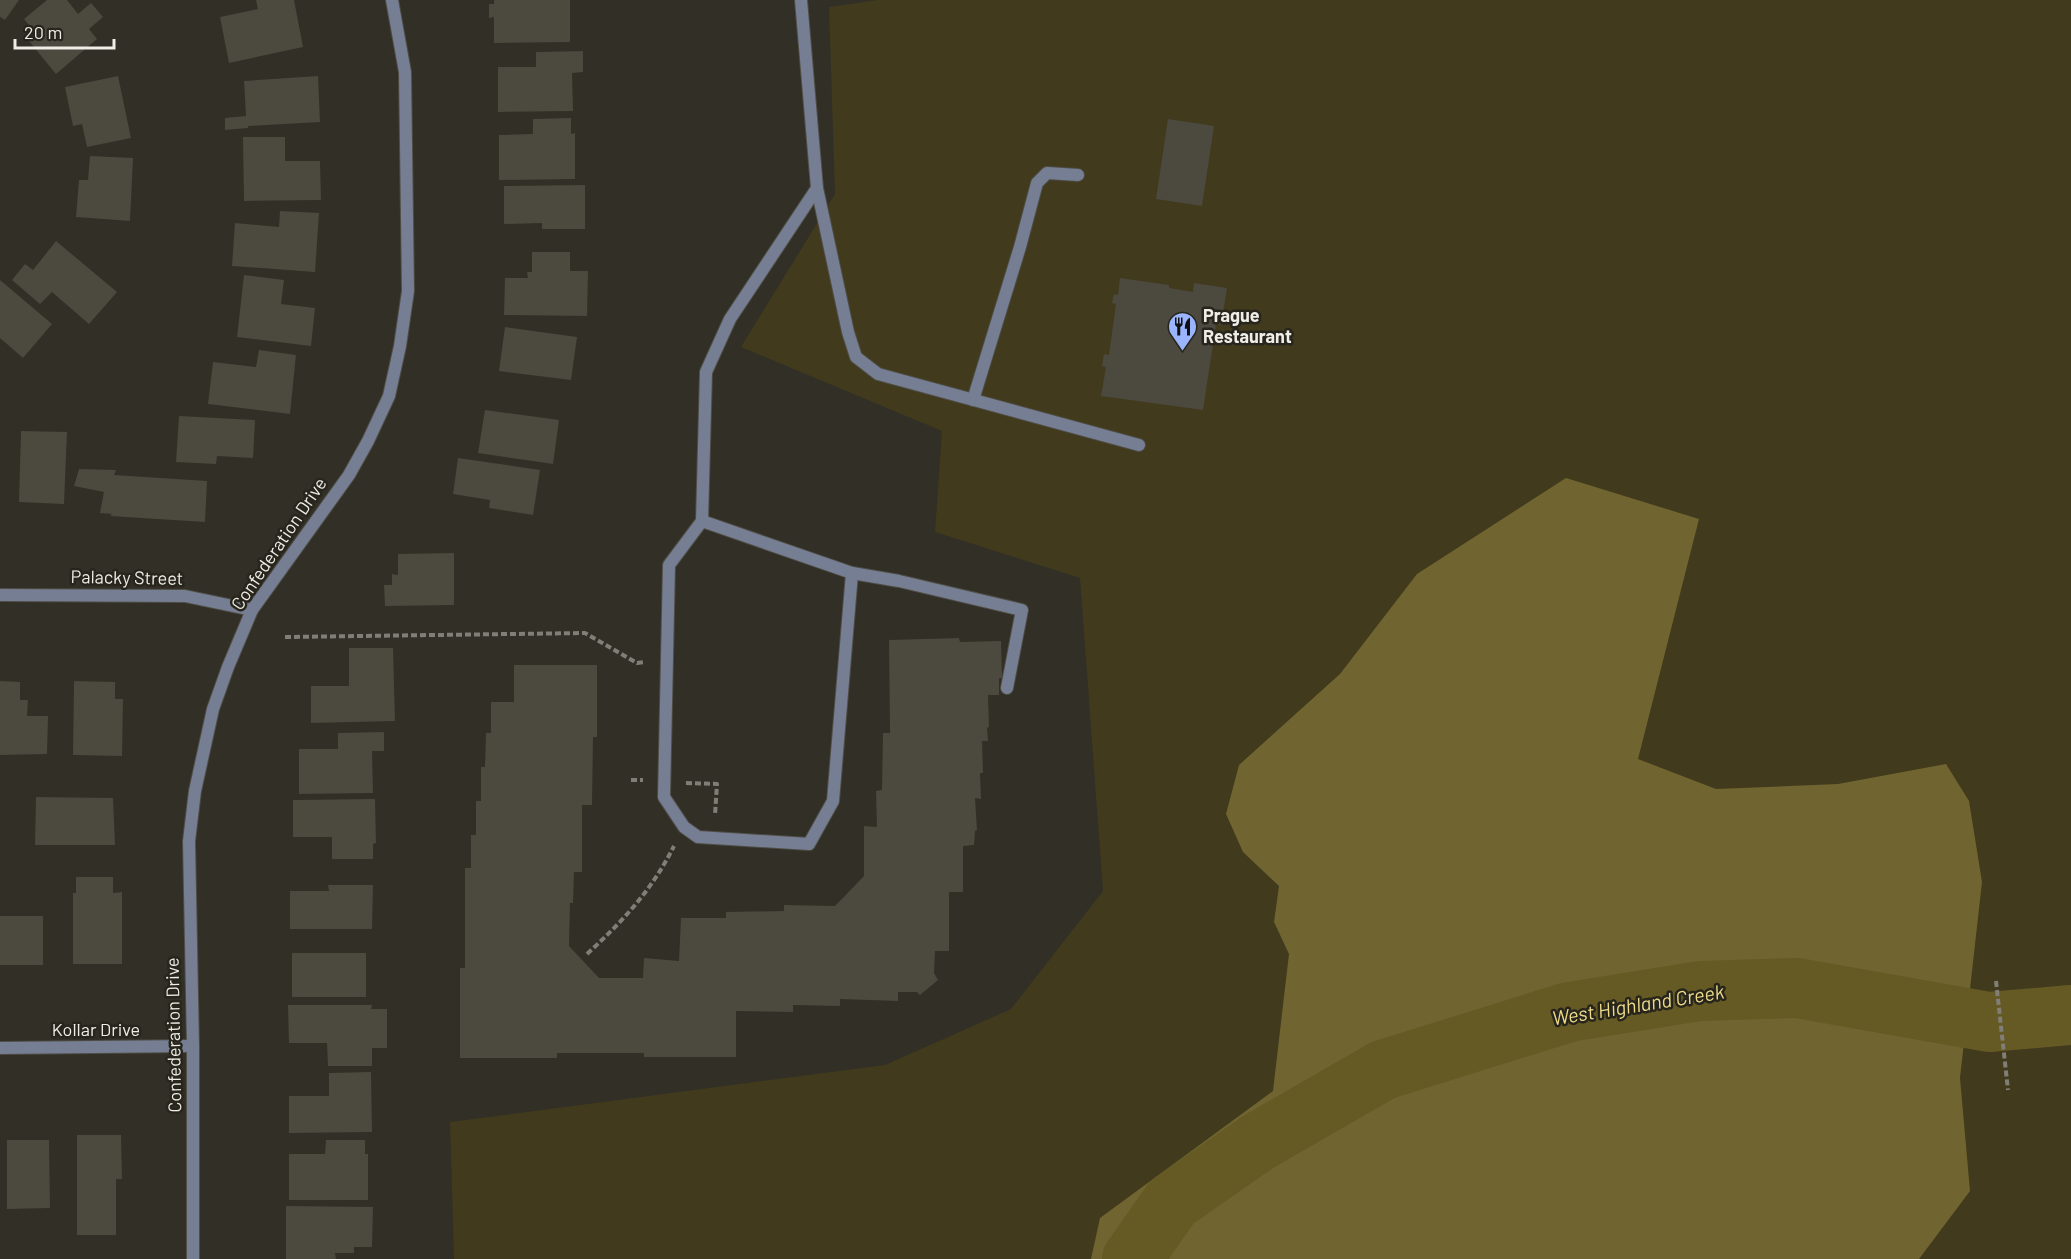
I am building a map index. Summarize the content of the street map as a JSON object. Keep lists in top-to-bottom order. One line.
{"streets":{"street":["Confederation Drive","Palacky Street","Kollar Drive"]},"crossings":[["Confederation Drive","Palacky Street"],["Confederation Drive","Kollar Drive"]],"water":["West Highland Creek"],"places":{"restaurant":["Prague Restaurant"]},"scale_bar":"20 m"}
